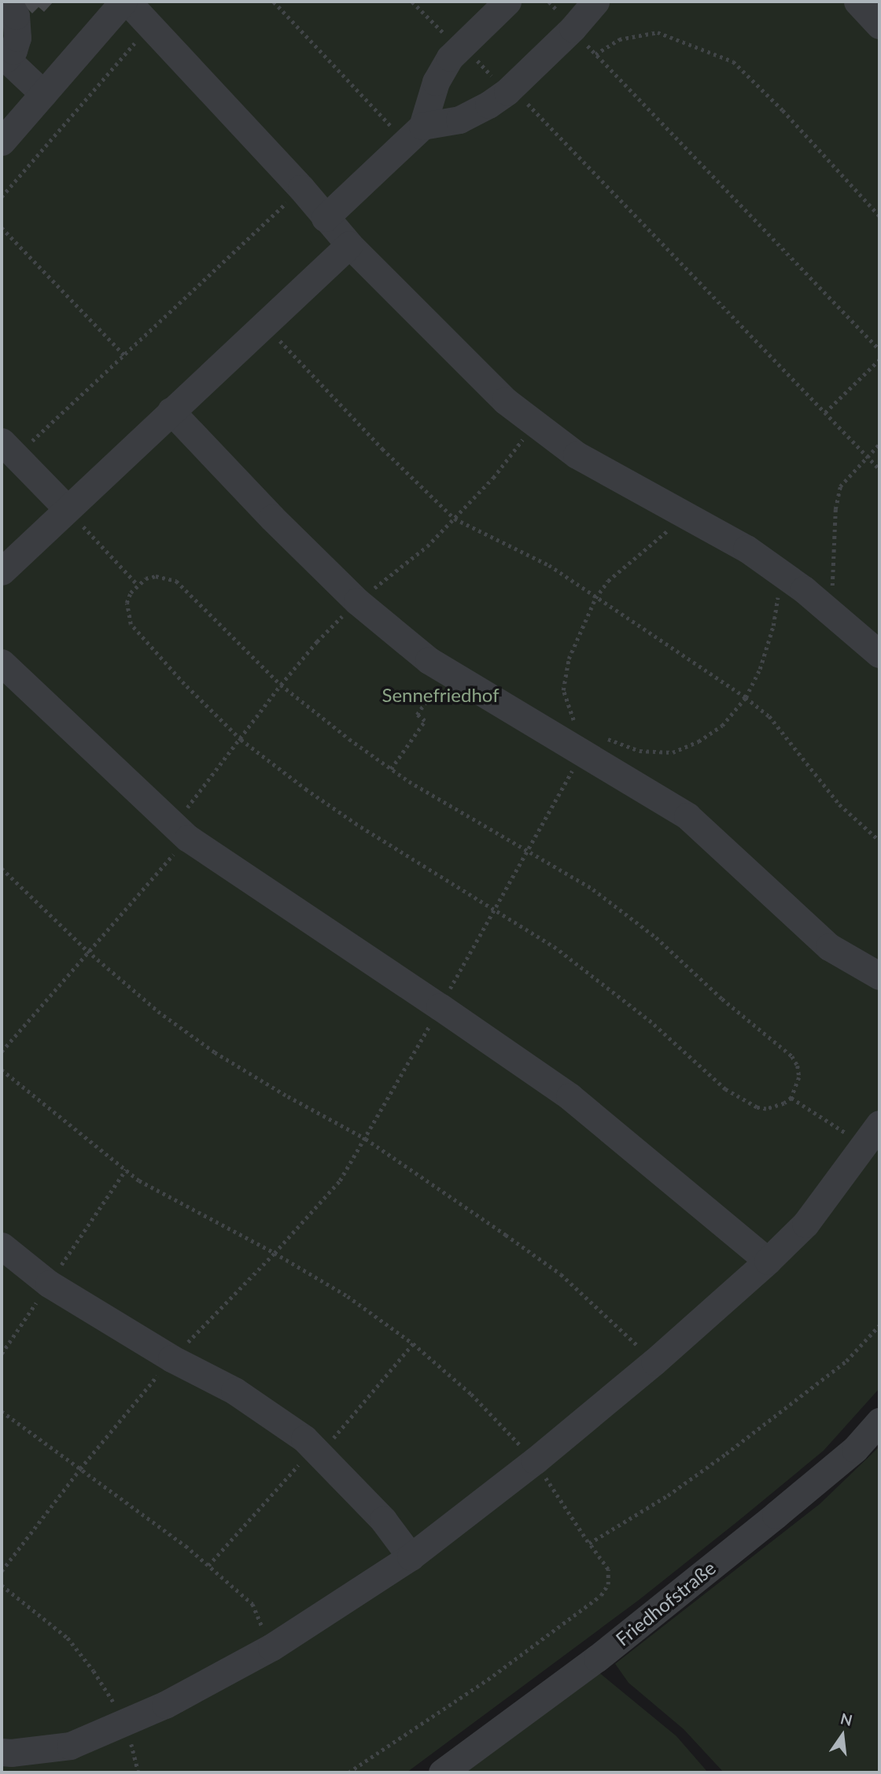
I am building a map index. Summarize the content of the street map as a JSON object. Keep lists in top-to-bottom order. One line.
{"streets":{"street":["Friedhofstraße"]},"parks":["Sennefriedhof"],"north":"top"}
